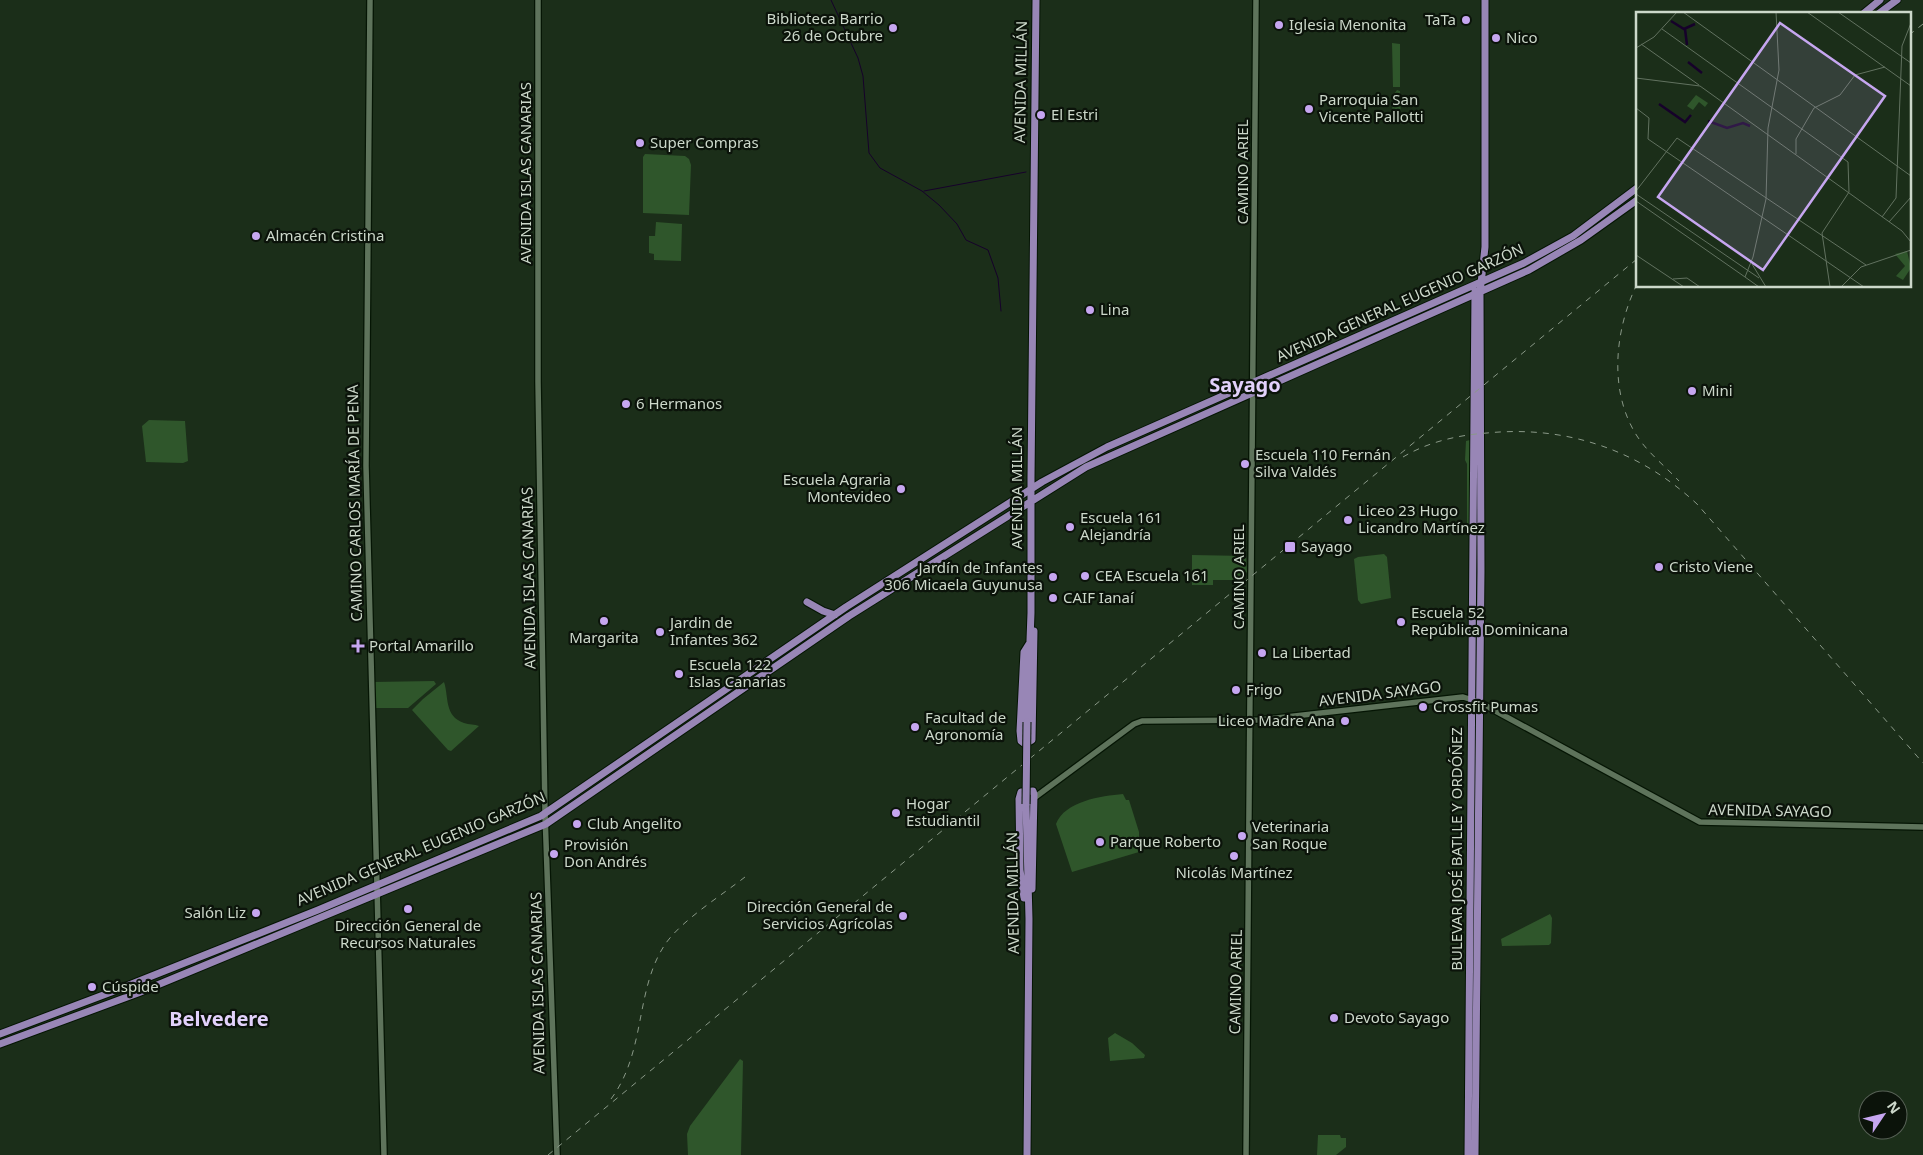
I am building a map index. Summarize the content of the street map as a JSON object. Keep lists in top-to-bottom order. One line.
{"streets":{"main road":["AVENIDA MILLÁN","AVENIDA GENERAL EUGENIO GARZÓN","BULEVAR JOSÉ BATLLE Y ORDÓÑEZ"],"street":["CAMINO ARIEL","AVENIDA ISLAS CANARIAS","CAMINO CARLOS MARÍA DE PENA","AVENIDA SAYAGO"]},"crossings":[["AVENIDA MILLÁN","AVENIDA GENERAL EUGENIO GARZÓN"],["CAMINO ARIEL","AVENIDA GENERAL EUGENIO GARZÓN"],["CAMINO ARIEL","AVENIDA SAYAGO"],["AVENIDA ISLAS CANARIAS","AVENIDA GENERAL EUGENIO GARZÓN"],["AVENIDA GENERAL EUGENIO GARZÓN","CAMINO CARLOS MARÍA DE PENA"],["AVENIDA GENERAL EUGENIO GARZÓN","BULEVAR JOSÉ BATLLE Y ORDÓÑEZ"],["AVENIDA SAYAGO","BULEVAR JOSÉ BATLLE Y ORDÓÑEZ"]],"districts":["Sayago","Belvedere"],"places":{"other":["TaTa","Iglesia Menonita","Biblioteca Barrio 26 de Octubre","Nico","Parroquia San Vicente Pallotti","El Estri","Super Compras","Almacén Cristina","Lina","Mini","6 Hermanos","Escuela 110 Fernán Silva Valdés","Escuela Agraria Montevideo","Liceo 23 Hugo Licandro Martínez","Escuela 161 Alejandría","Cristo Viene","CEA Escuela 161","Jardín de Infantes 306 Micaela Guyunusa","CAIF Ianaí","Margarita","Escuela 52 República Dominicana","Jardin de Infantes 362","La Libertad","Escuela 122 Islas Canarias","Frigo","Crossfit Pumas","Liceo Madre Ana","Facultad de Agronomía","Hogar Estudiantil","Club Angelito","Veterinaria San Roque","Parque Roberto","Provisión Don Andrés","Nicolás Martínez","Dirección General de Recursos Naturales","Salón Liz","Dirección General de Servicios Agrícolas","Cúspide","Devoto Sayago"],"transit":["Sayago"],"health":["Portal Amarillo"]},"north":"top right"}
